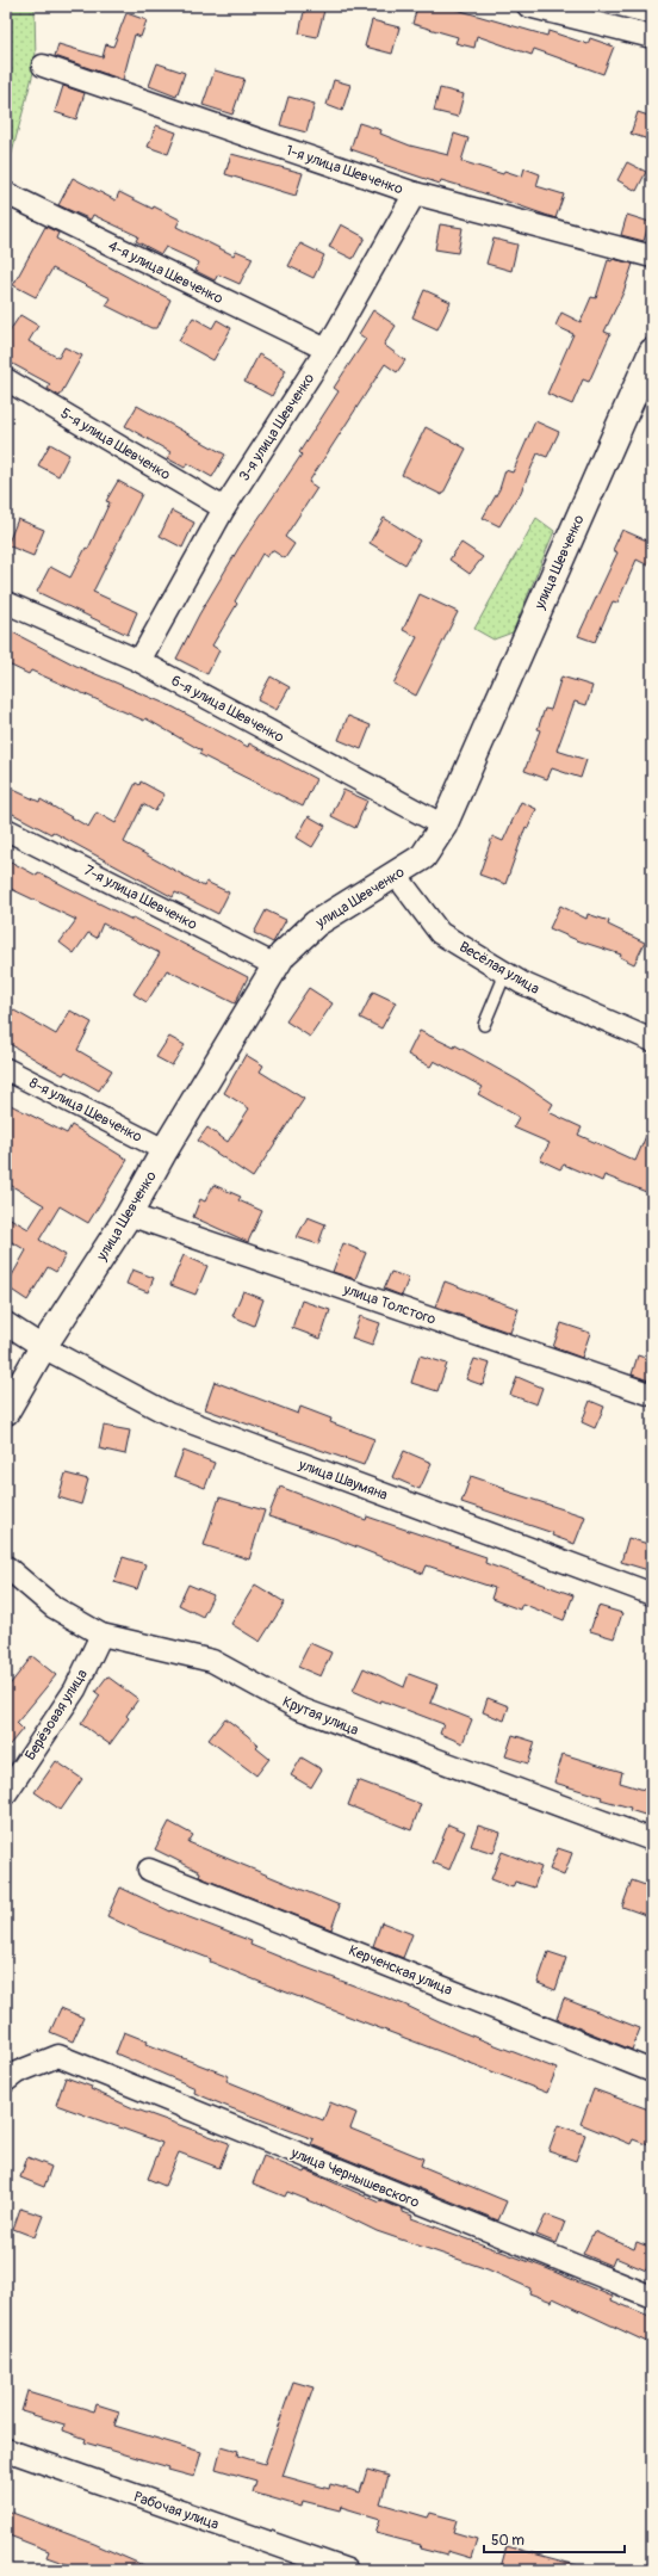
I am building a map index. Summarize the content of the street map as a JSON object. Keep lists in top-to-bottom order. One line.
{"streets":{"main road":["улица Шевченко"],"street":["1-я улица Шевченко","4-я улица Шевченко","3-я улица Шевченко","5-я улица Шевченко","6-я улица Шевченко","7-я улица Шевченко","Весёлая улица","8-я улица Шевченко","улица Толстого","улица Шаумяна","Берёзовая улица","Крутая улица","Керченская улица","улица Чернышевского","Рабочая улица"]},"crossings":[["1-я улица Шевченко","3-я улица Шевченко"],["4-я улица Шевченко","3-я улица Шевченко"],["3-я улица Шевченко","5-я улица Шевченко"],["3-я улица Шевченко","6-я улица Шевченко"],["улица Шевченко","6-я улица Шевченко"],["улица Шевченко","7-я улица Шевченко"],["улица Шевченко","Весёлая улица"],["улица Шевченко","8-я улица Шевченко"],["улица Шевченко","улица Толстого"],["улица Шевченко","улица Шаумяна"],["Берёзовая улица","Крутая улица"]],"scale_bar":"50 m"}
